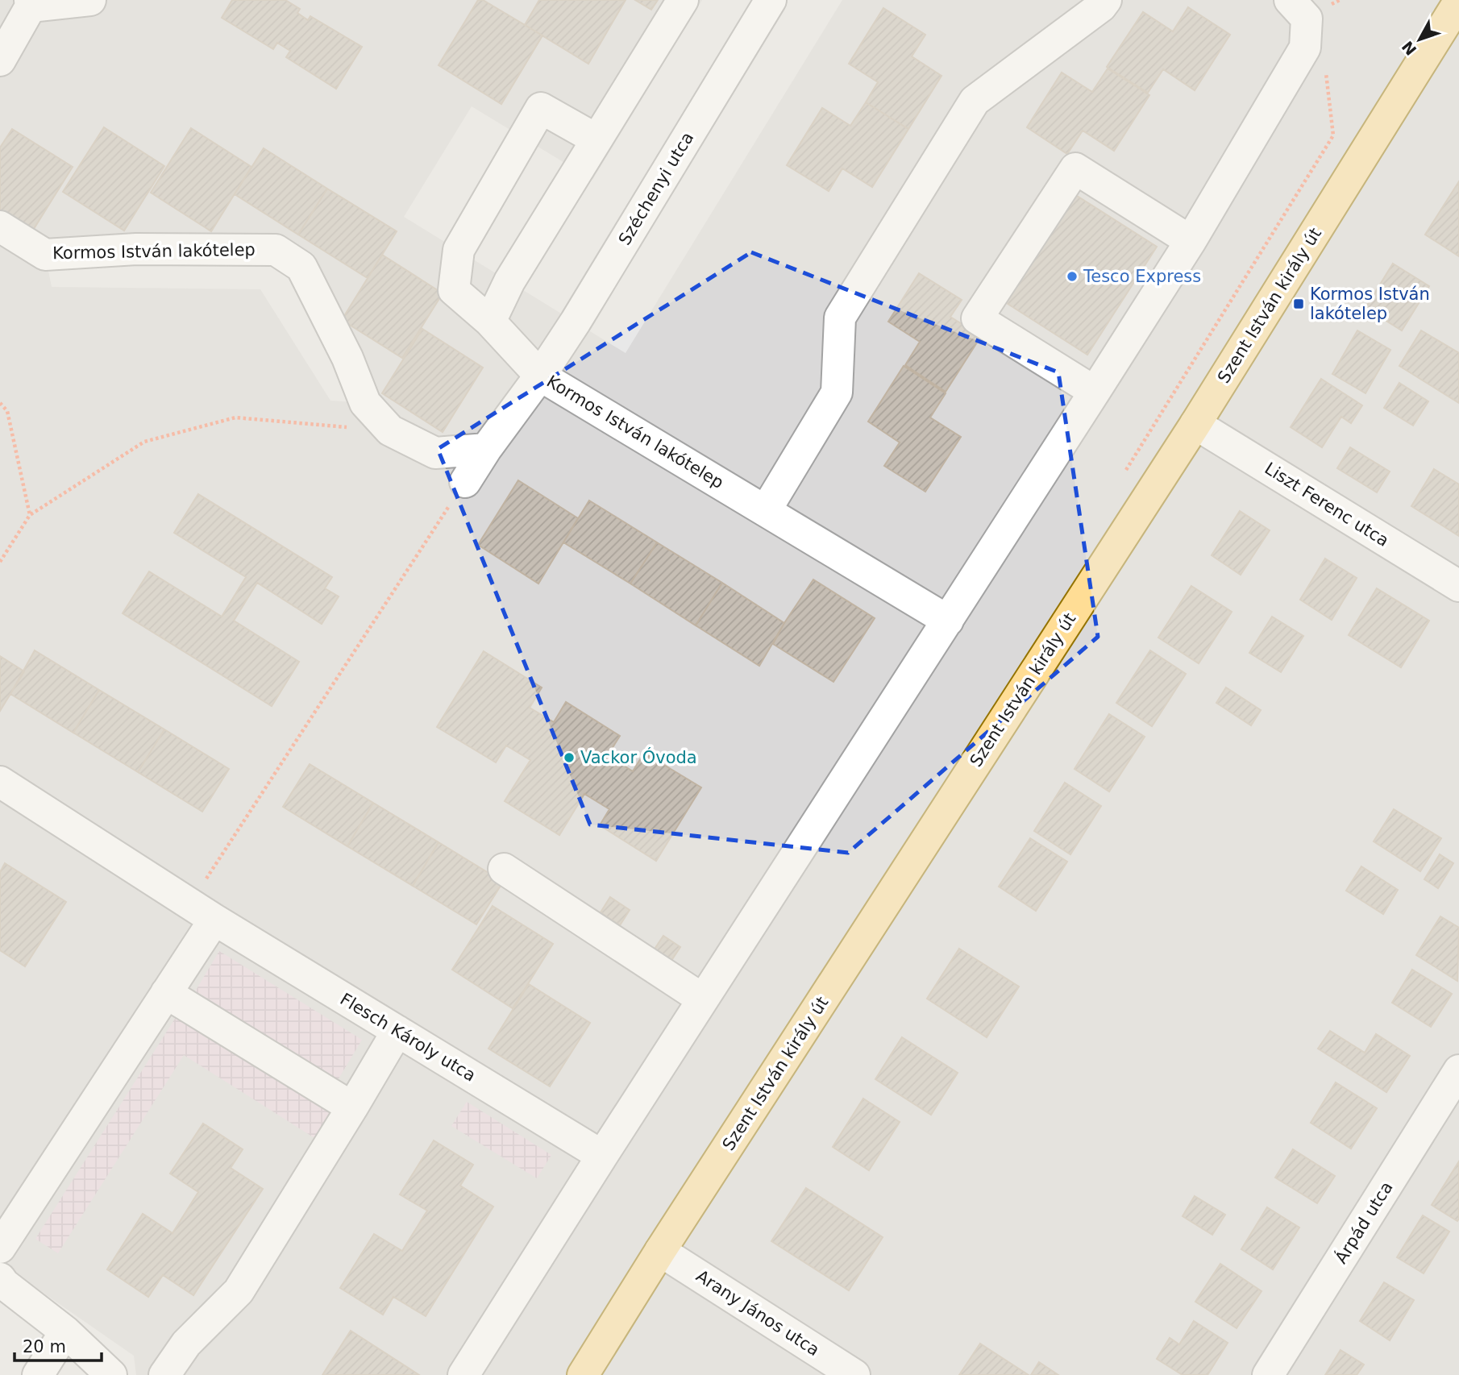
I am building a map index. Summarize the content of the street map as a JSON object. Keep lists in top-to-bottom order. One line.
{"streets":{"main road":["Szent István király út"],"street":["Széchenyi utca","Kormos István lakótelep","Liszt Ferenc utca","Flesch Károly utca","Árpád utca","Arany János utca"]},"crossings":[["Széchenyi utca","Kormos István lakótelep"],["Szent István király út","Liszt Ferenc utca"],["Szent István király út","Arany János utca"]],"places":{"other":["Tesco Express","Vackor Óvoda"],"transit":["Kormos István lakótelep"]},"scale_bar":"20 m","north":"bottom left"}
